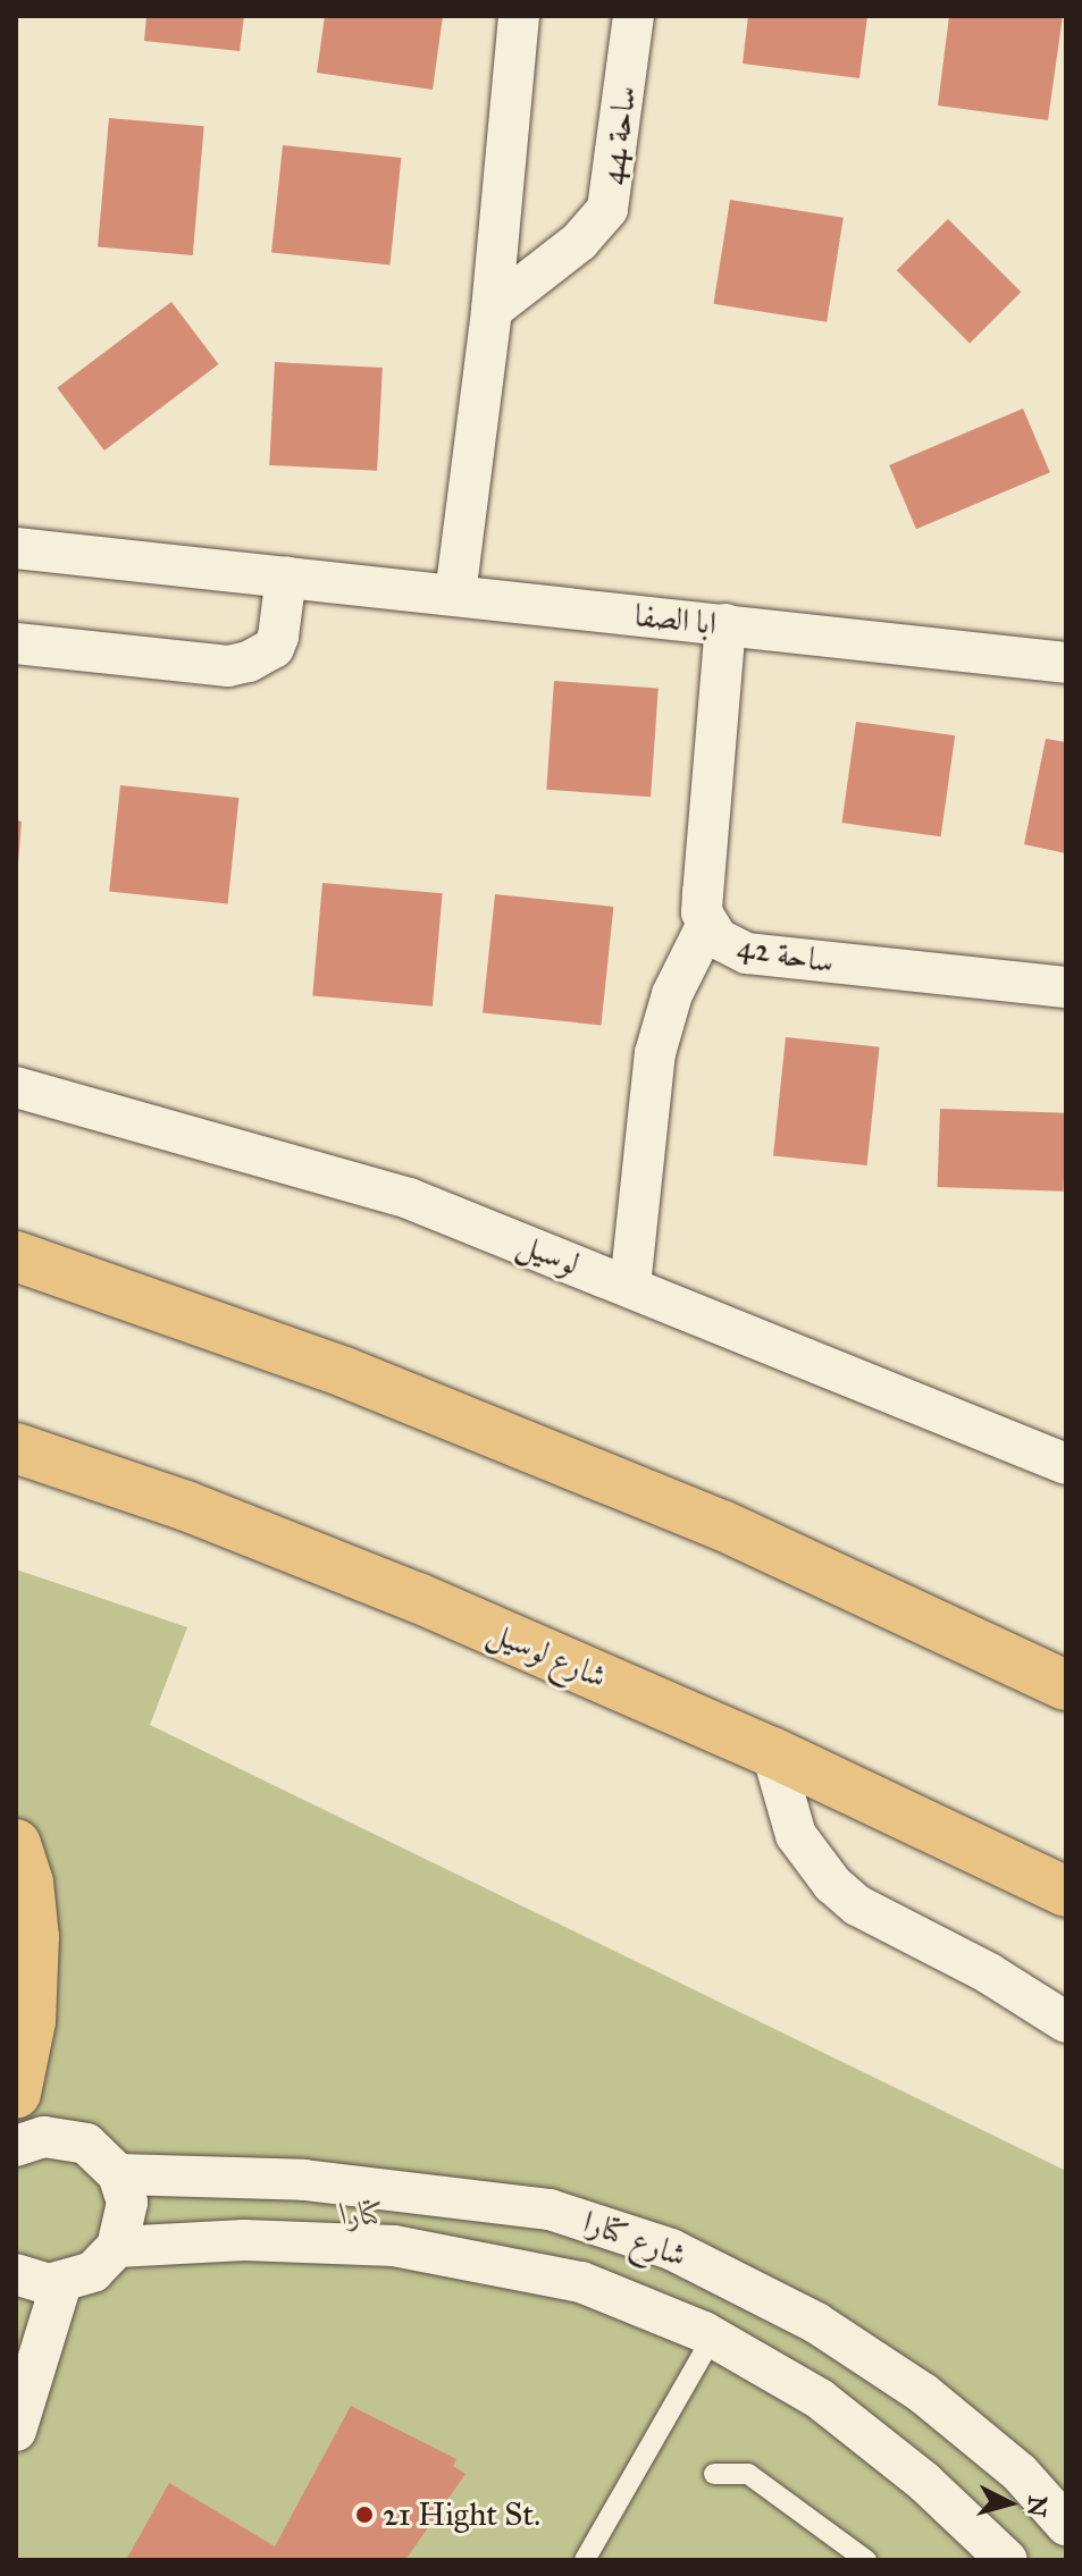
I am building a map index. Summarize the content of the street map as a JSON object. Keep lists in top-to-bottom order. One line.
{"streets":{"highway":["شارع لوسيل"],"street":["ساحة 44","ابا الصفا","ساحة 42","لوسيل","شارع كتارا"]},"crossings":[["ابا الصفا","ساحة 42"]],"parks":["كتارا"],"places":["21 Hight St."],"north":"right"}
